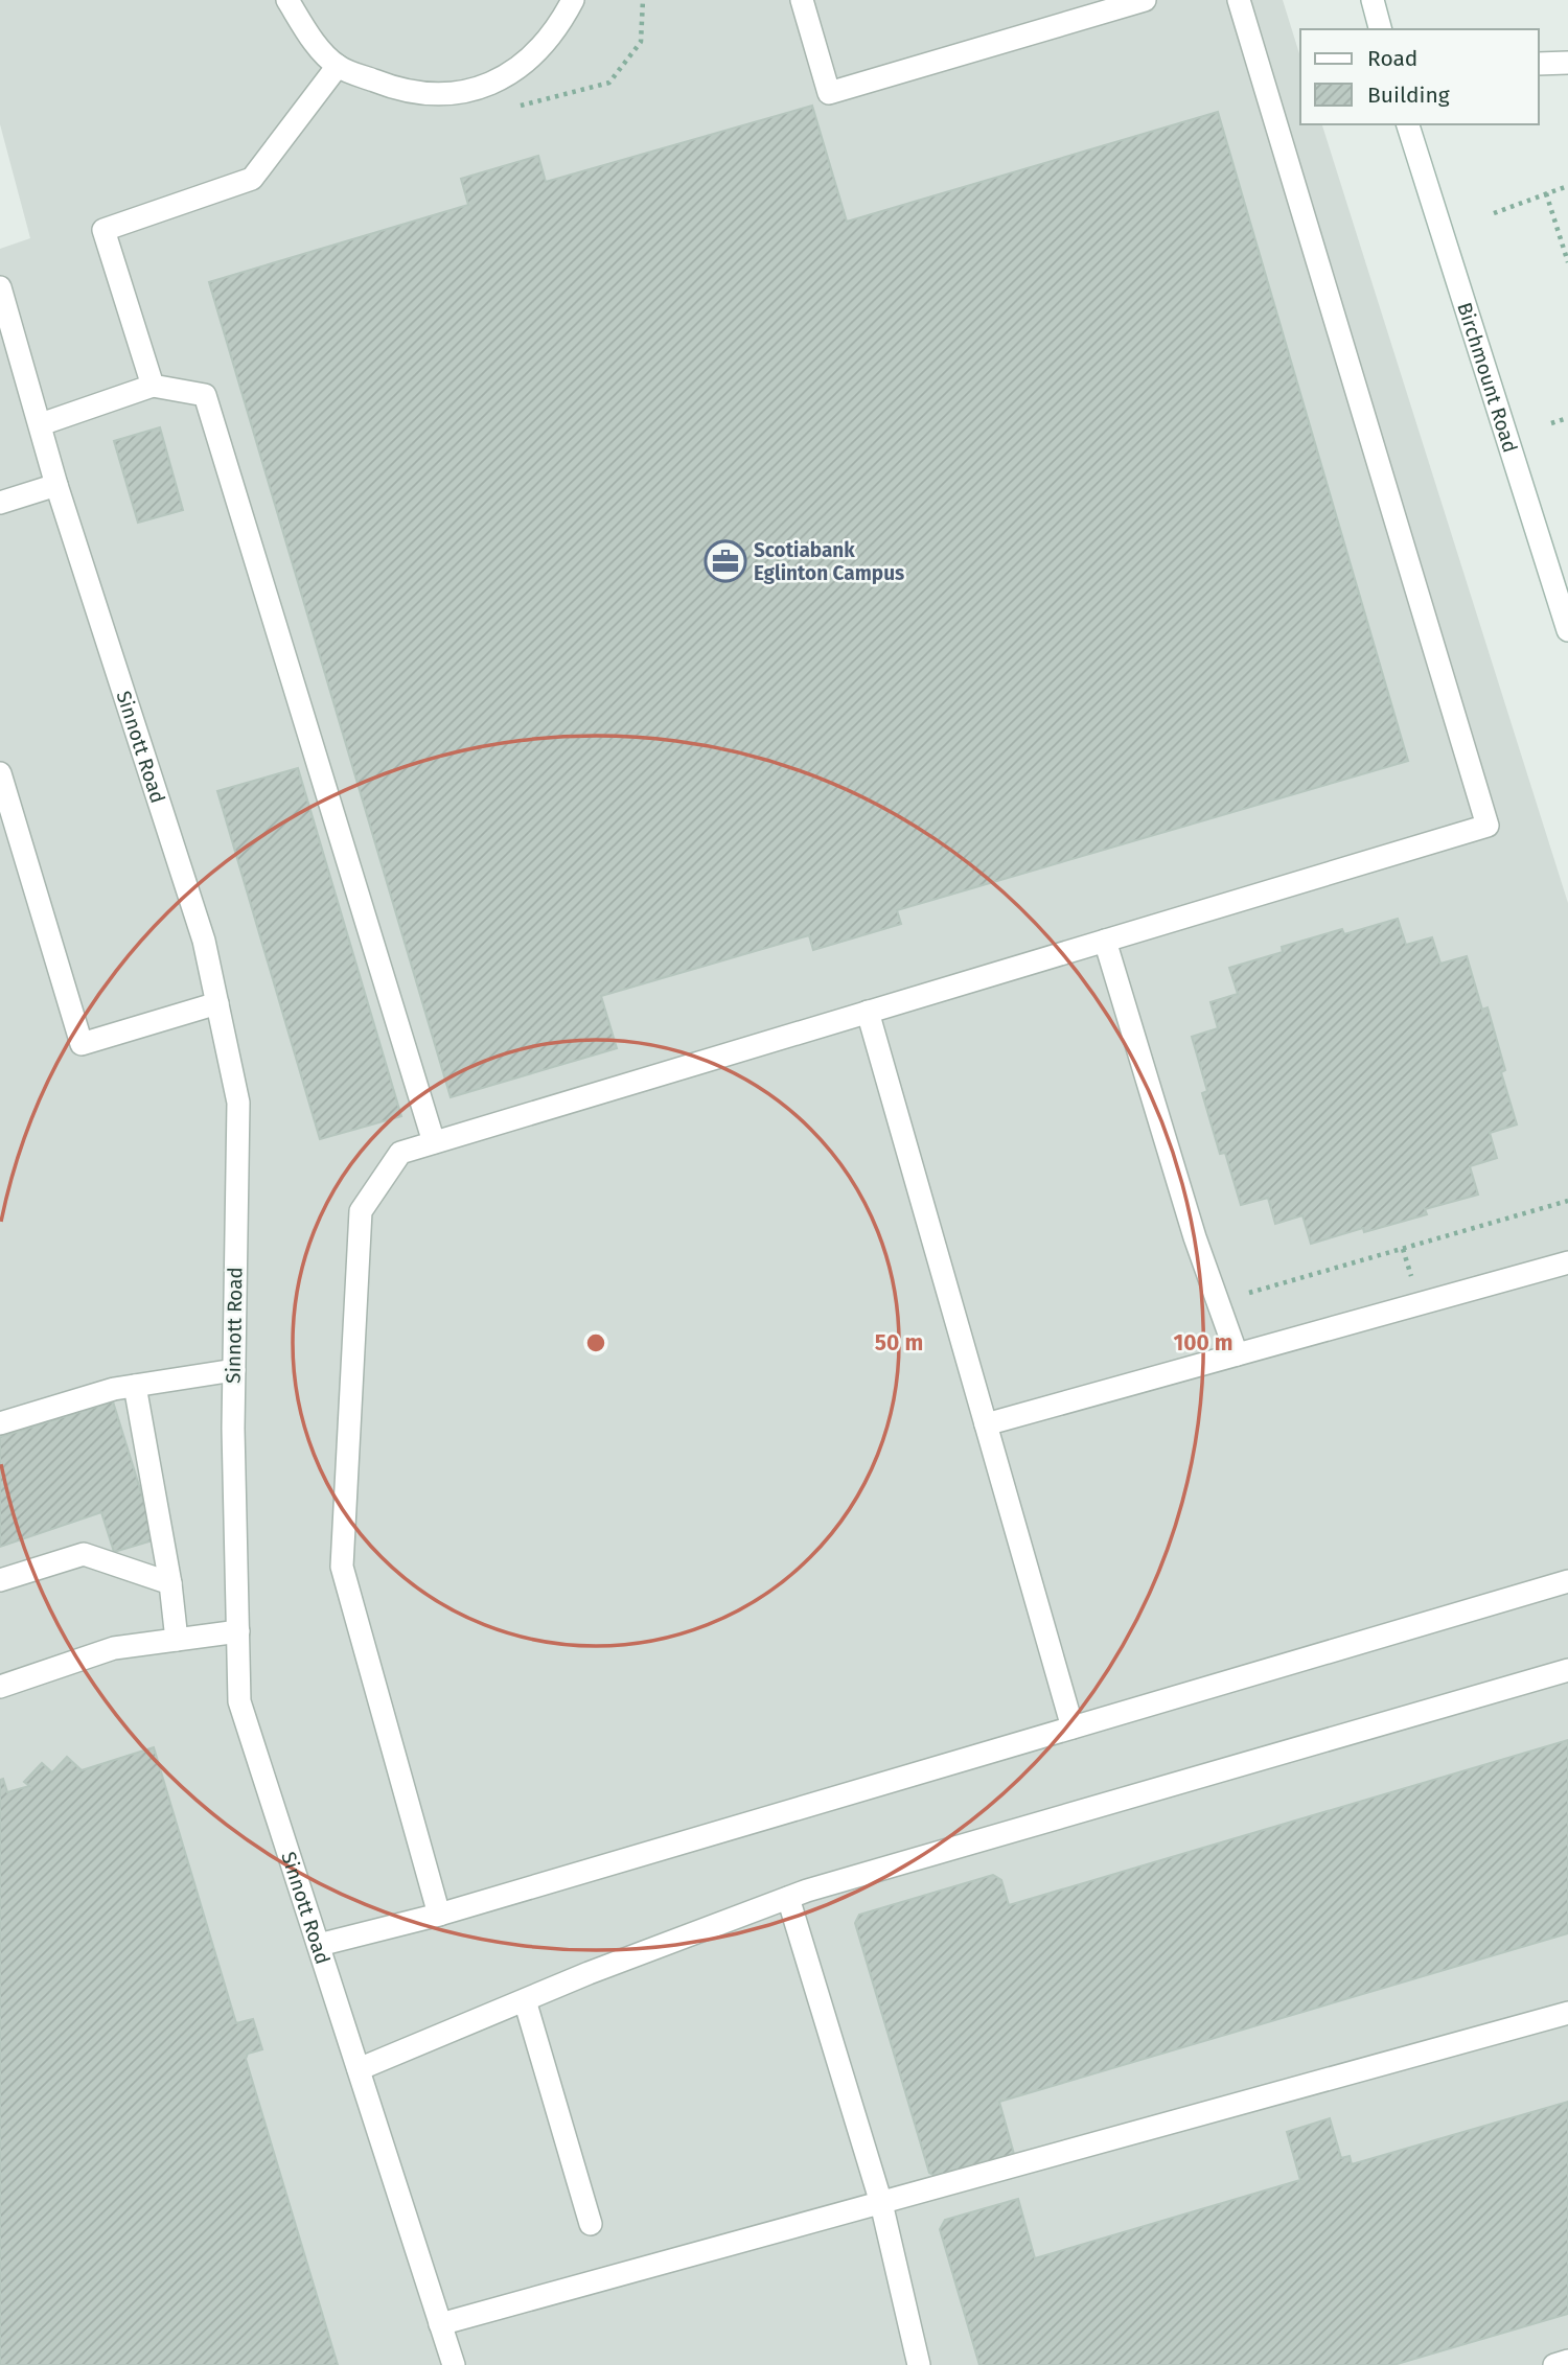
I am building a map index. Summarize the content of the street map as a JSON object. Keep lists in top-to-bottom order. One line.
{"streets":{"street":["Birchmount Road","Sinnott Road"]},"places":{"office":["Scotiabank Eglinton Campus"]},"legend":["Road","Building"],"rings":["50 m","100 m"]}
